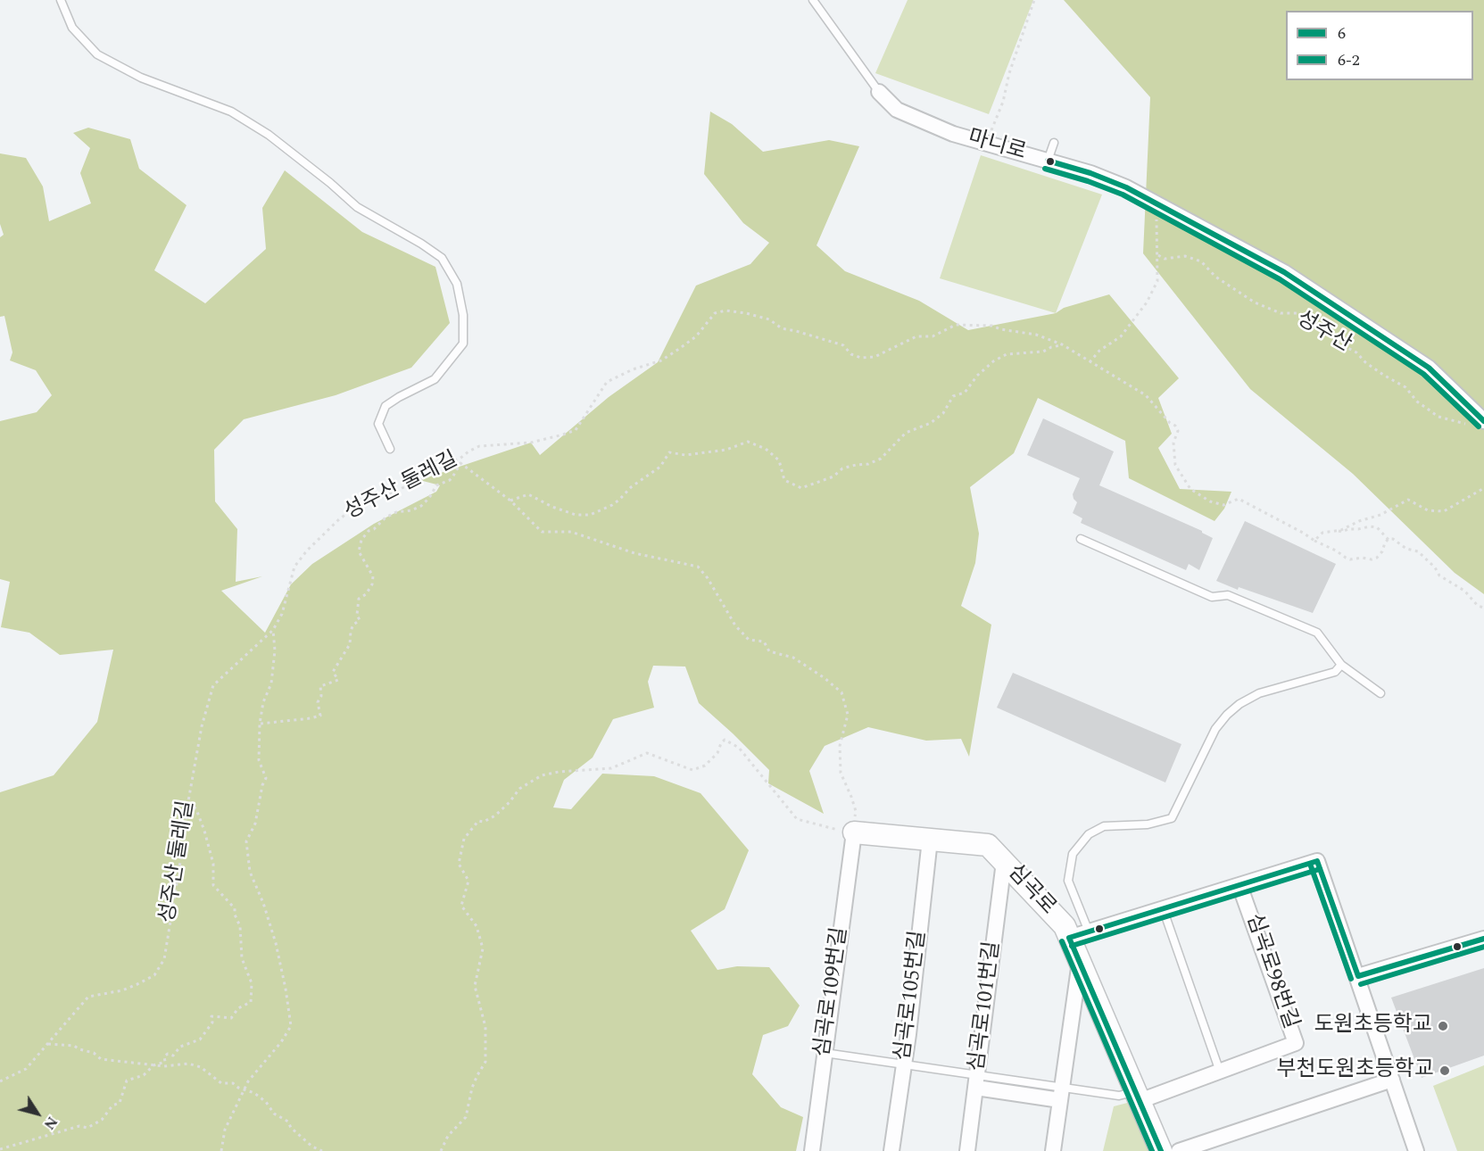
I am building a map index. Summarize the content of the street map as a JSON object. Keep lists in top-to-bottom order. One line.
{"streets":{"street":["마니로","심곡로","심곡로98번길","심곡로109번길","심곡로105번길","심곡로101번길"],"path":["성주산","성주산 둘레길"]},"crossings":[["마니로","성주산"],["심곡로","심곡로98번길"],["심곡로","심곡로109번길"],["심곡로","심곡로105번길"],["심곡로","심곡로101번길"]],"places":["도원초등학교","부천도원초등학교"],"lines":["transit line 6","transit line 6-2"],"legend":["6","6-2"],"north":"bottom right"}
